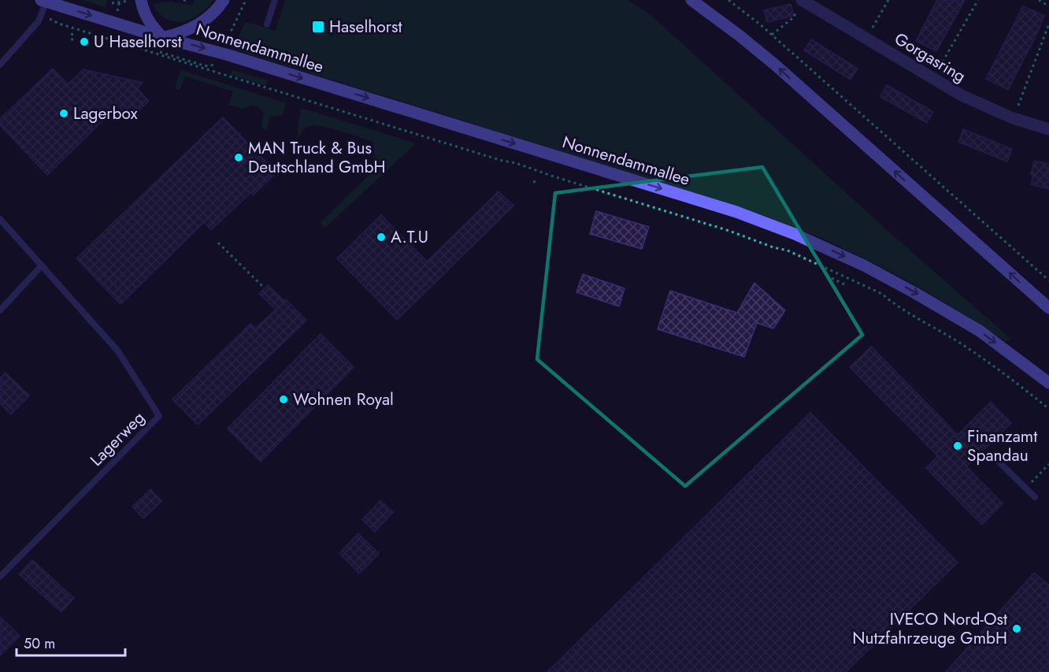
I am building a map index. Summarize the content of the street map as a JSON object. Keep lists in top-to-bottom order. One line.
{"streets":{"main road":["Nonnendammallee"],"street":["Gorgasring"],"lane":["Lagerweg"]},"one_way":["Nonnendammallee"],"places":{"transit":["Haselhorst"],"other":["U Haselhorst","Lagerbox","MAN Truck & Bus Deutschland GmbH","A.T.U","Wohnen Royal","Finanzamt Spandau","IVECO Nord-Ost Nutzfahrzeuge GmbH"]},"scale_bar":"50 m"}
